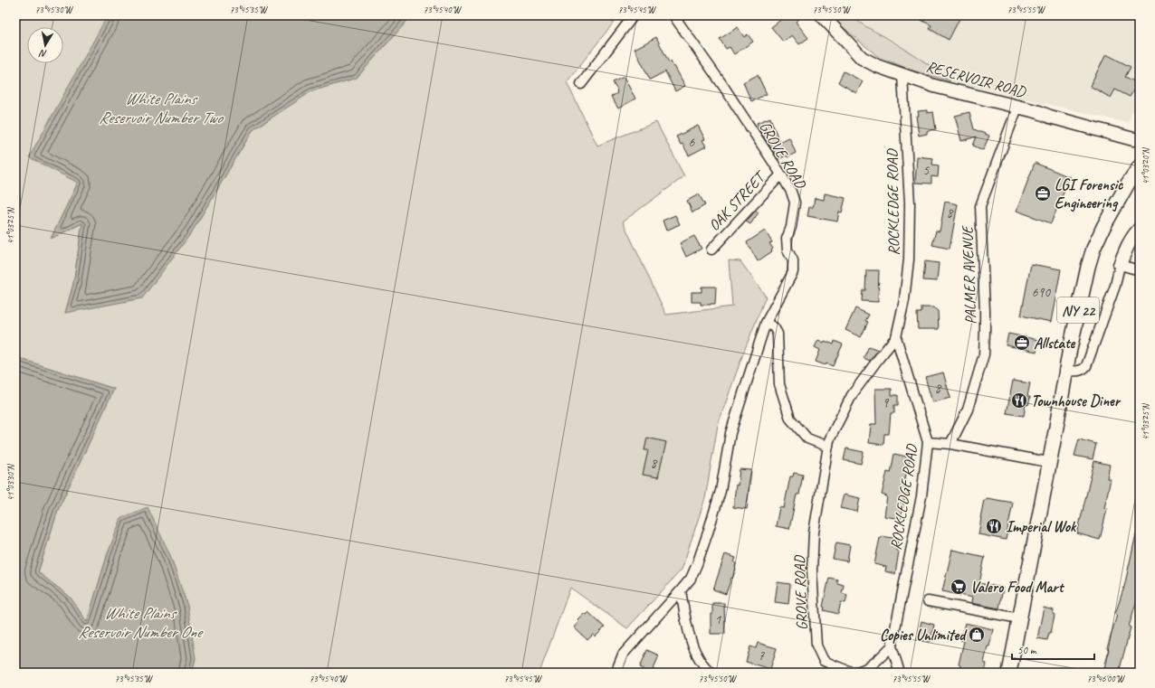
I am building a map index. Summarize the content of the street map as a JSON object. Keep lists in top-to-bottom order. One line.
{"streets":{"main road":["NY 22"],"street":["RESERVOIR ROAD","GROVE ROAD","OAK STREET","ROCKLEDGE ROAD","PALMER AVENUE"]},"crossings":[["RESERVOIR ROAD","ROCKLEDGE ROAD"],["RESERVOIR ROAD","PALMER AVENUE"],["GROVE ROAD","OAK STREET"],["GROVE ROAD","ROCKLEDGE ROAD"]],"water":["White Plains Reservoir Number Two","White Plains Reservoir Number One"],"places":{"office":["LGI Forensic Engineering","Allstate"],"restaurant":["Townhouse Diner","Imperial Wok"],"supermarket":["Valero Food Mart"],"shop":["Copies Unlimited"]},"house_numbers":["6","5","8","690","8","9","8","1","7"],"scale_bar":"50 m","north":"bottom","coordinates":["73°45'30\"W","73°45'35\"W","73°45'40\"W","73°45'45\"W","73°45'50\"W","73°45'55\"W","41°03'20\"N","41°03'25\"N","41°03'30\"N","73°46'00\"W"]}
